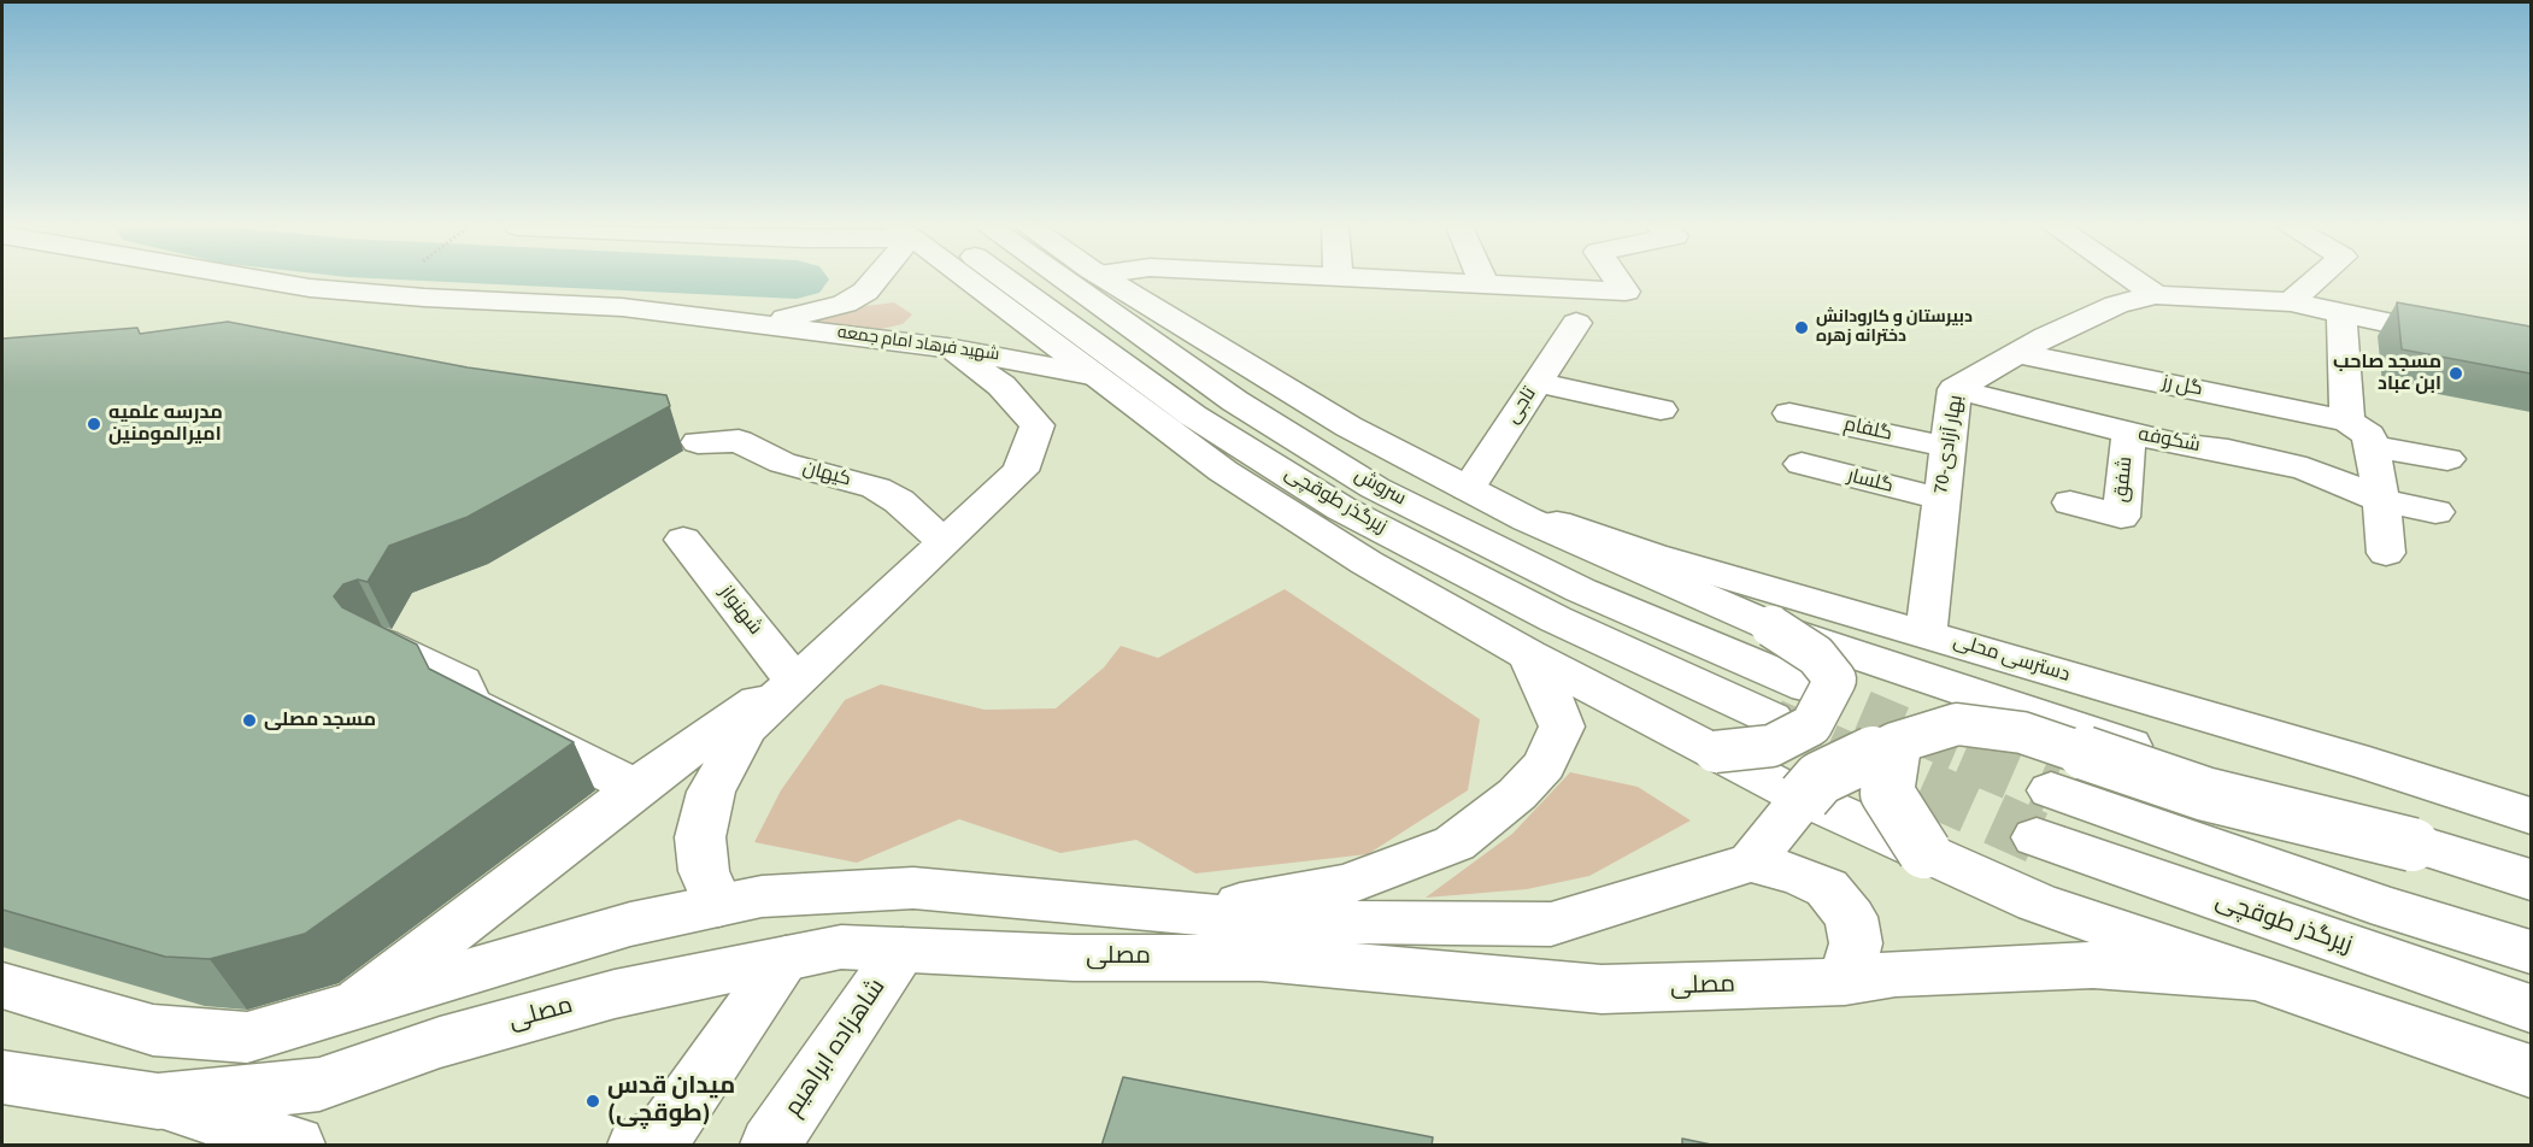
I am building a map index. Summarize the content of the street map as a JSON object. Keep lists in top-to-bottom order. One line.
{"streets":{"street":["شهید فرهاد امام جمعه","گل رز","تاجی","گلفام","شکوفه","70-بهار آزادی","کیهان","شفق","گلسار","سروش","زیرگذر طوقچی","شهنواز","دسترسی محلی","مصلی","شاهزاده ابراهیم"]},"crossings":[["گل رز","70-بهار آزادی"],["تاجی","دسترسی محلی"],["گلفام","70-بهار آزادی"],["شکوفه","70-بهار آزادی"],["شکوفه","شفق"],["70-بهار آزادی","گلسار"],["70-بهار آزادی","دسترسی محلی"],["مصلی","شاهزاده ابراهیم"]],"places":["دبیرستان و کارودانش دخترانه زهره","مسجد صاحب ابن عباد","مدرسه علمیه امیرالمومنین","مسجد مصلی","میدان قدس (طوقچی)"]}
